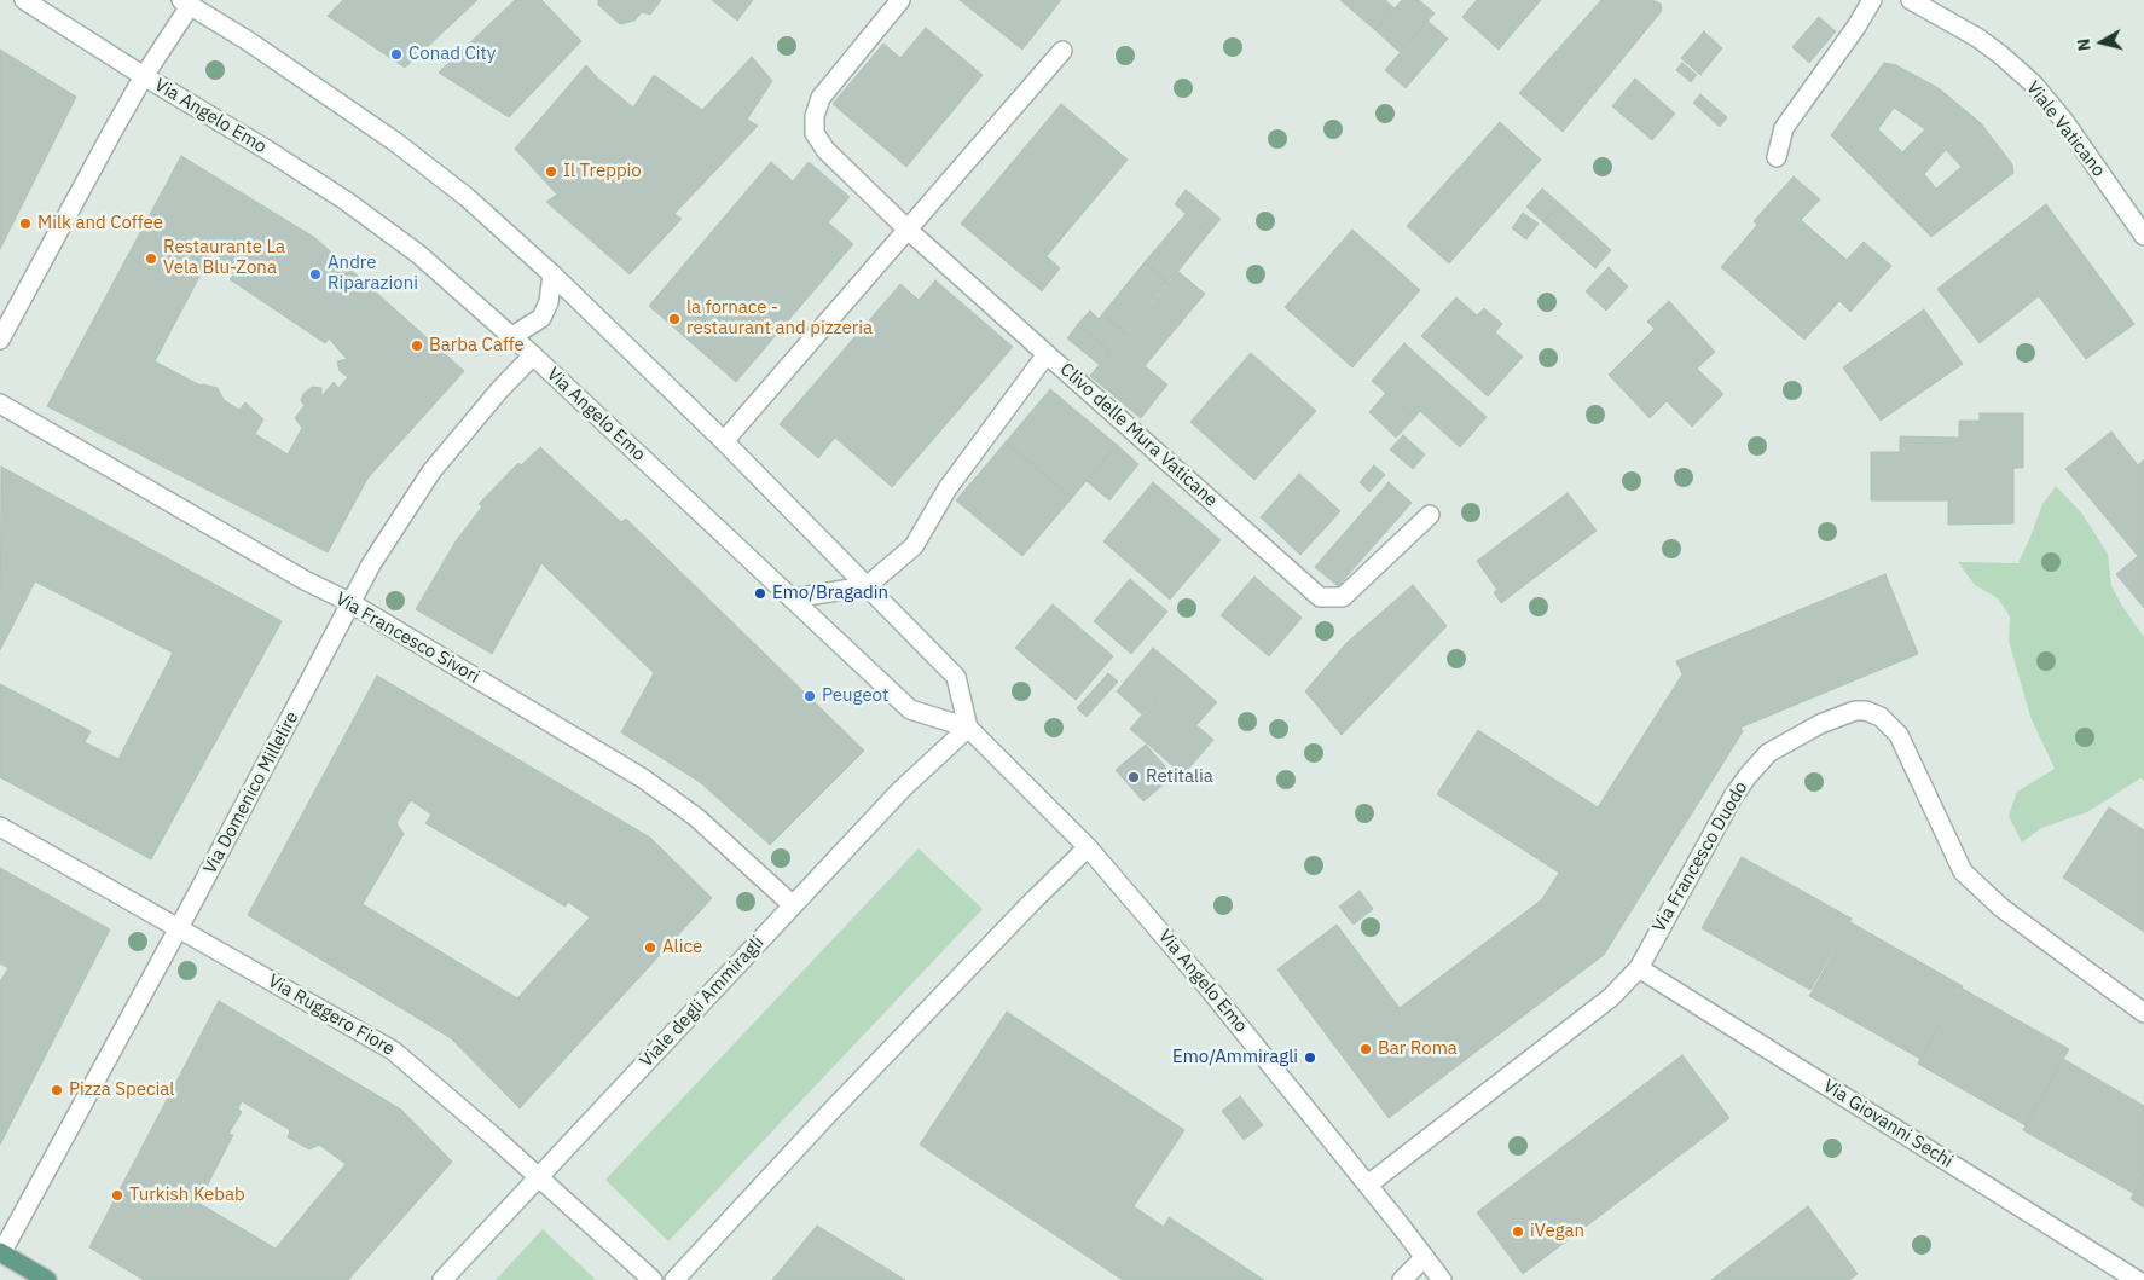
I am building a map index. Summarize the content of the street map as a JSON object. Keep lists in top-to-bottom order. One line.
{"streets":{"street":["Via Angelo Emo","Viale Vaticano","Clivo delle Mura Vaticane","Via Francesco Sivori","Via Domenico Millelire","Via Francesco Duodo","Viale degli Ammiragli","Via Ruggero Fiore","Via Giovanni Sechi"]},"crossings":[["Via Angelo Emo","Via Domenico Millelire"],["Via Angelo Emo","Via Francesco Duodo"],["Via Angelo Emo","Viale degli Ammiragli"],["Via Francesco Sivori","Via Domenico Millelire"],["Via Francesco Sivori","Viale degli Ammiragli"],["Via Domenico Millelire","Via Ruggero Fiore"],["Via Francesco Duodo","Via Giovanni Sechi"],["Viale degli Ammiragli","Via Ruggero Fiore"]],"places":["Conad City","Il Treppio","Milk and Coffee","Restaurante La Vela Blu-Zona","Andre Riparazioni","la fornace - restaurant and pizzeria","Barba Caffe","Emo/Bragadin","Peugeot","Retitalia","Alice","Bar Roma","Emo/Ammiragli","Pizza Special","Turkish Kebab","iVegan"],"north":"left"}
